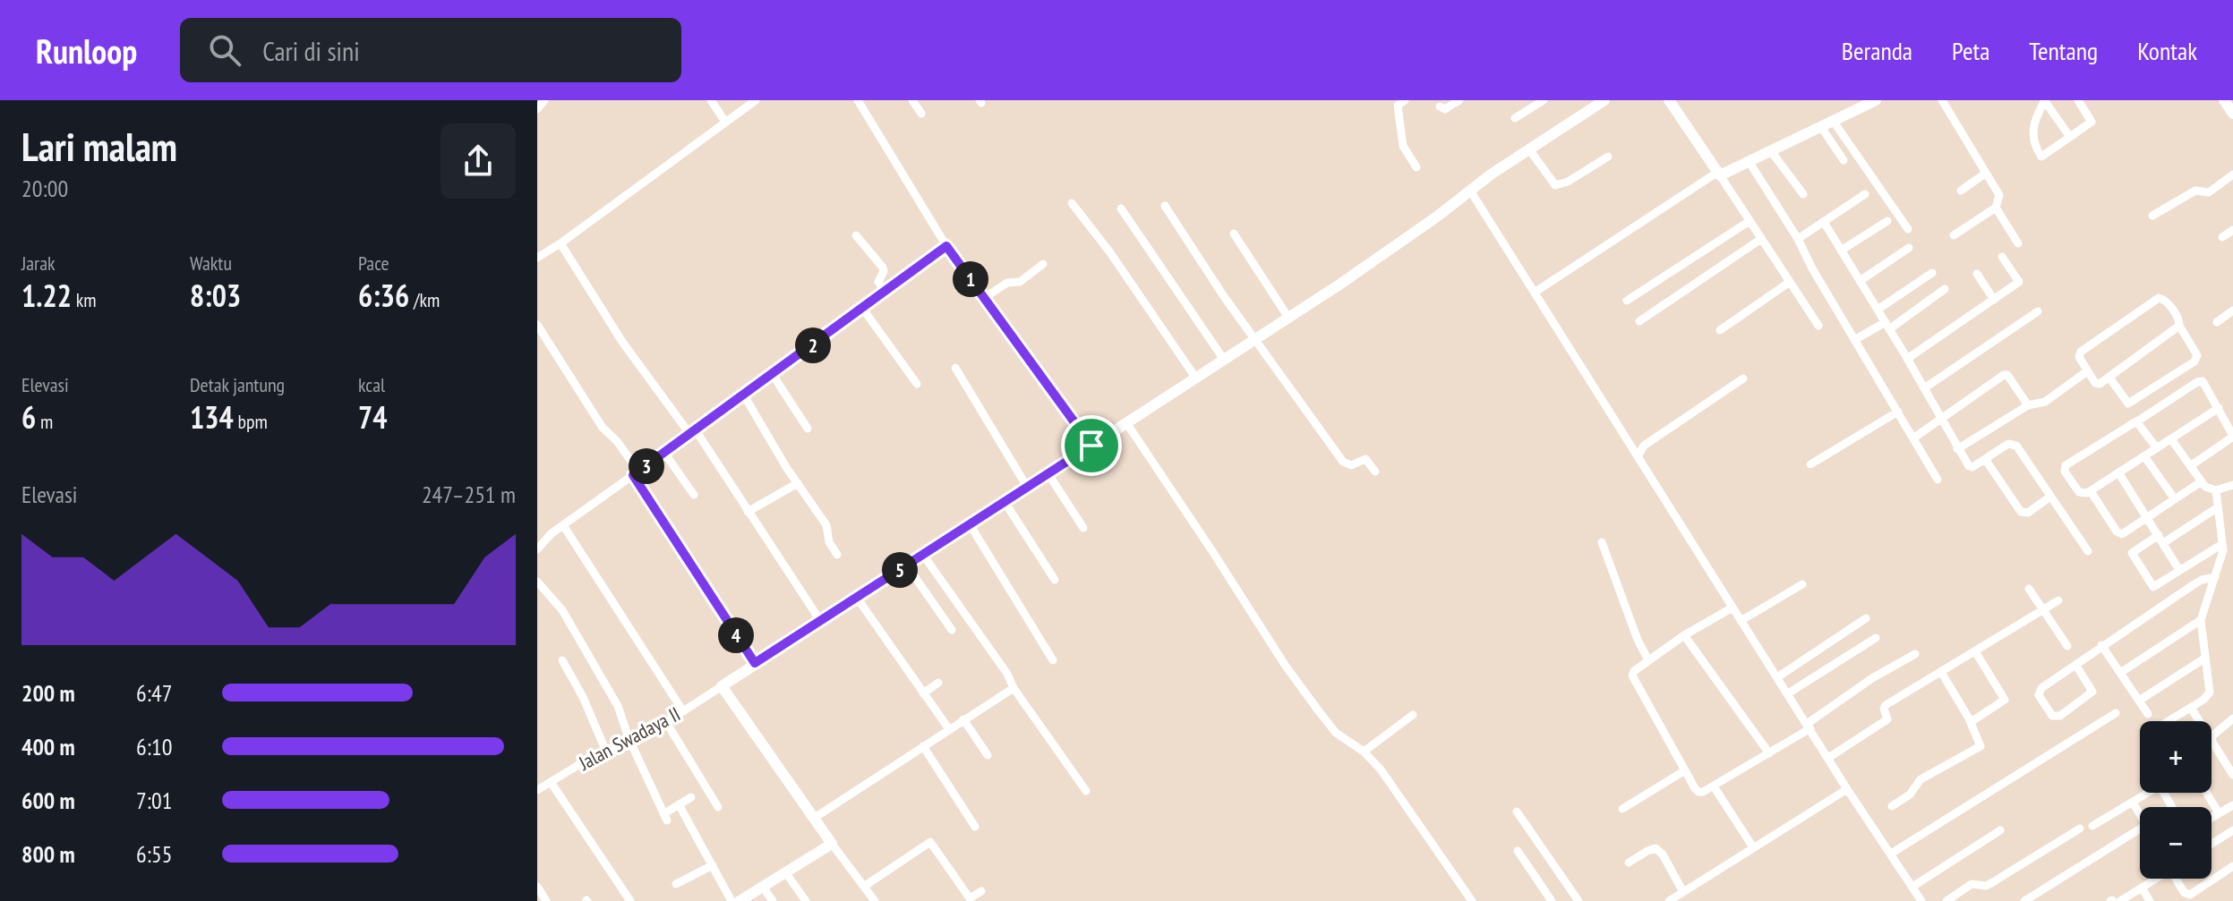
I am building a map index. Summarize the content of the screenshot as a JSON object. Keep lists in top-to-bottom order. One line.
{"streets":{"street":["Jalan Swadaya II"]},"page":{"header":"Runloop","search":"Cari di sini","nav":["Beranda","Peta","Tentang","Kontak"],"heading":["Lari malam","20:00"],"stats":[["Jarak","1.22 km"],["Waktu","8:03"],["Pace","6:36 /km"],["Elevasi","6 m"],["Detak jantung","134 bpm"],["kcal","74"]],"pins":["1","2","3","5","4"],"chart":["Elevasi","247–251 m"],"list":[{"name":"200 m","note":"6:47"},{"name":"400 m","note":"6:10"},{"name":"600 m","note":"7:01"},{"name":"800 m","note":"6:55"}],"map_buttons":["+","−"]}}
